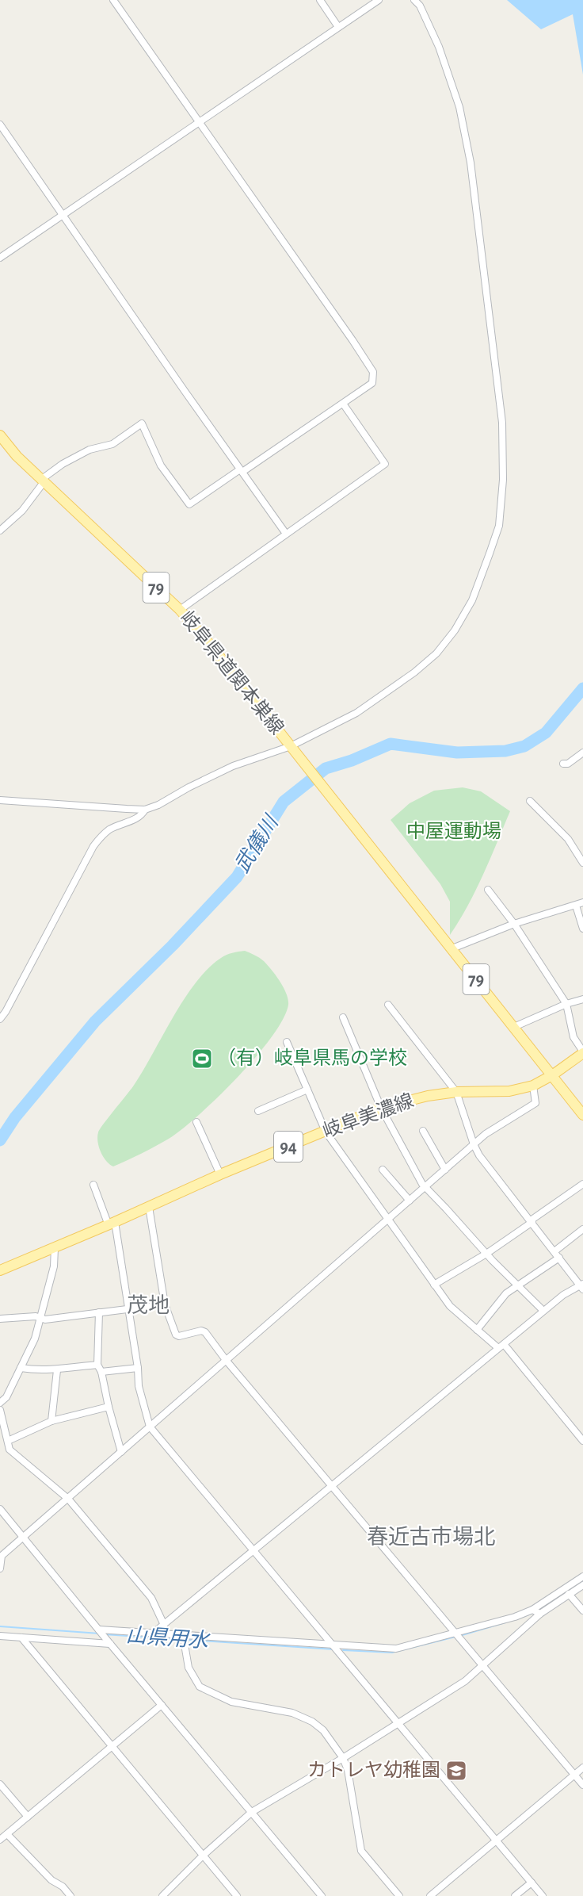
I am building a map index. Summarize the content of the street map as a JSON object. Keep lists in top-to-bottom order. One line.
{"streets":{"main road":["79","岐阜県道関本巣線","岐阜美濃線","94"]},"crossings":[["79","岐阜県道関本巣線"],["79","岐阜美濃線"]],"districts":["茂地","春近古市場北"],"water":["武儀川","山県用水"],"parks":["中屋運動場"],"places":{"sports":["（有）岐阜県馬の学校"],"school or university":["カトレヤ幼稚園"]}}
